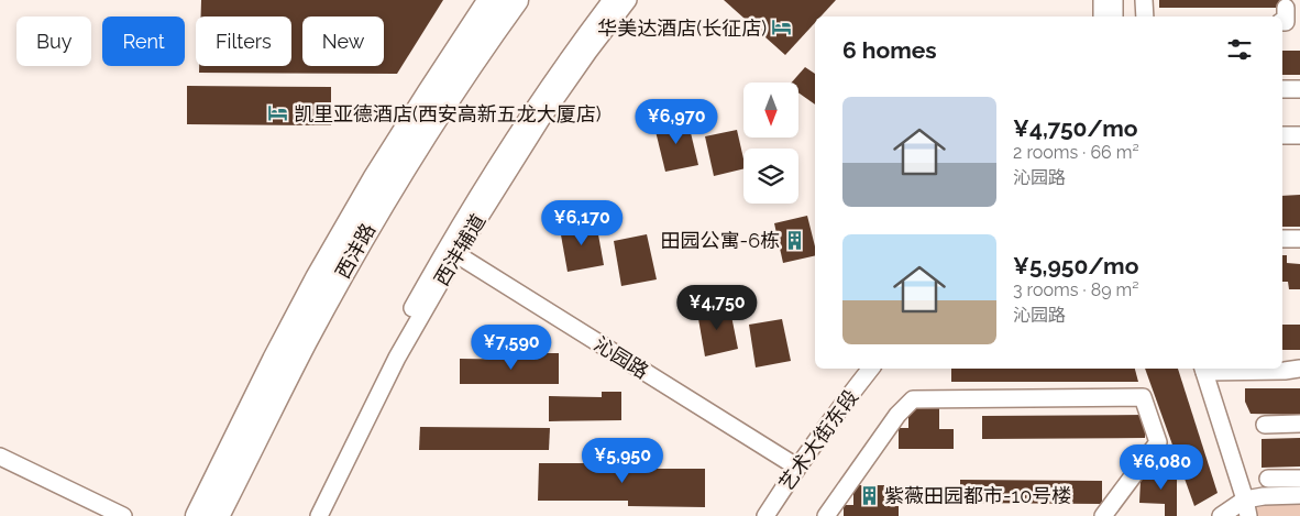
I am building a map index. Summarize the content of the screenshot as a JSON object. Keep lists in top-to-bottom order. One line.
{"streets":{"highway":["西沣路"],"street":["西沣辅道","沁园路","艺术大街东段"]},"crossings":[["西沣辅道","沁园路"],["沁园路","艺术大街东段"]],"places":{"hotel":["华美达酒店(长征店)","凯里亚德酒店(西安高新五龙大厦店)"],"building":["田园公寓-6栋","紫薇田园都市-10号楼"]},"north":"bottom","page":{"chip":["Buy","Rent","Filters","New"],"heading":"6 homes","list":[{"name":"¥4,750/mo","note":"2 rooms · 66 m² · 沁园路"},{"name":"¥5,950/mo","note":"3 rooms · 89 m² · 沁园路"}],"price":["¥6,970","¥6,170","¥4,750","¥7,590","¥5,950","¥6,080"]}}
